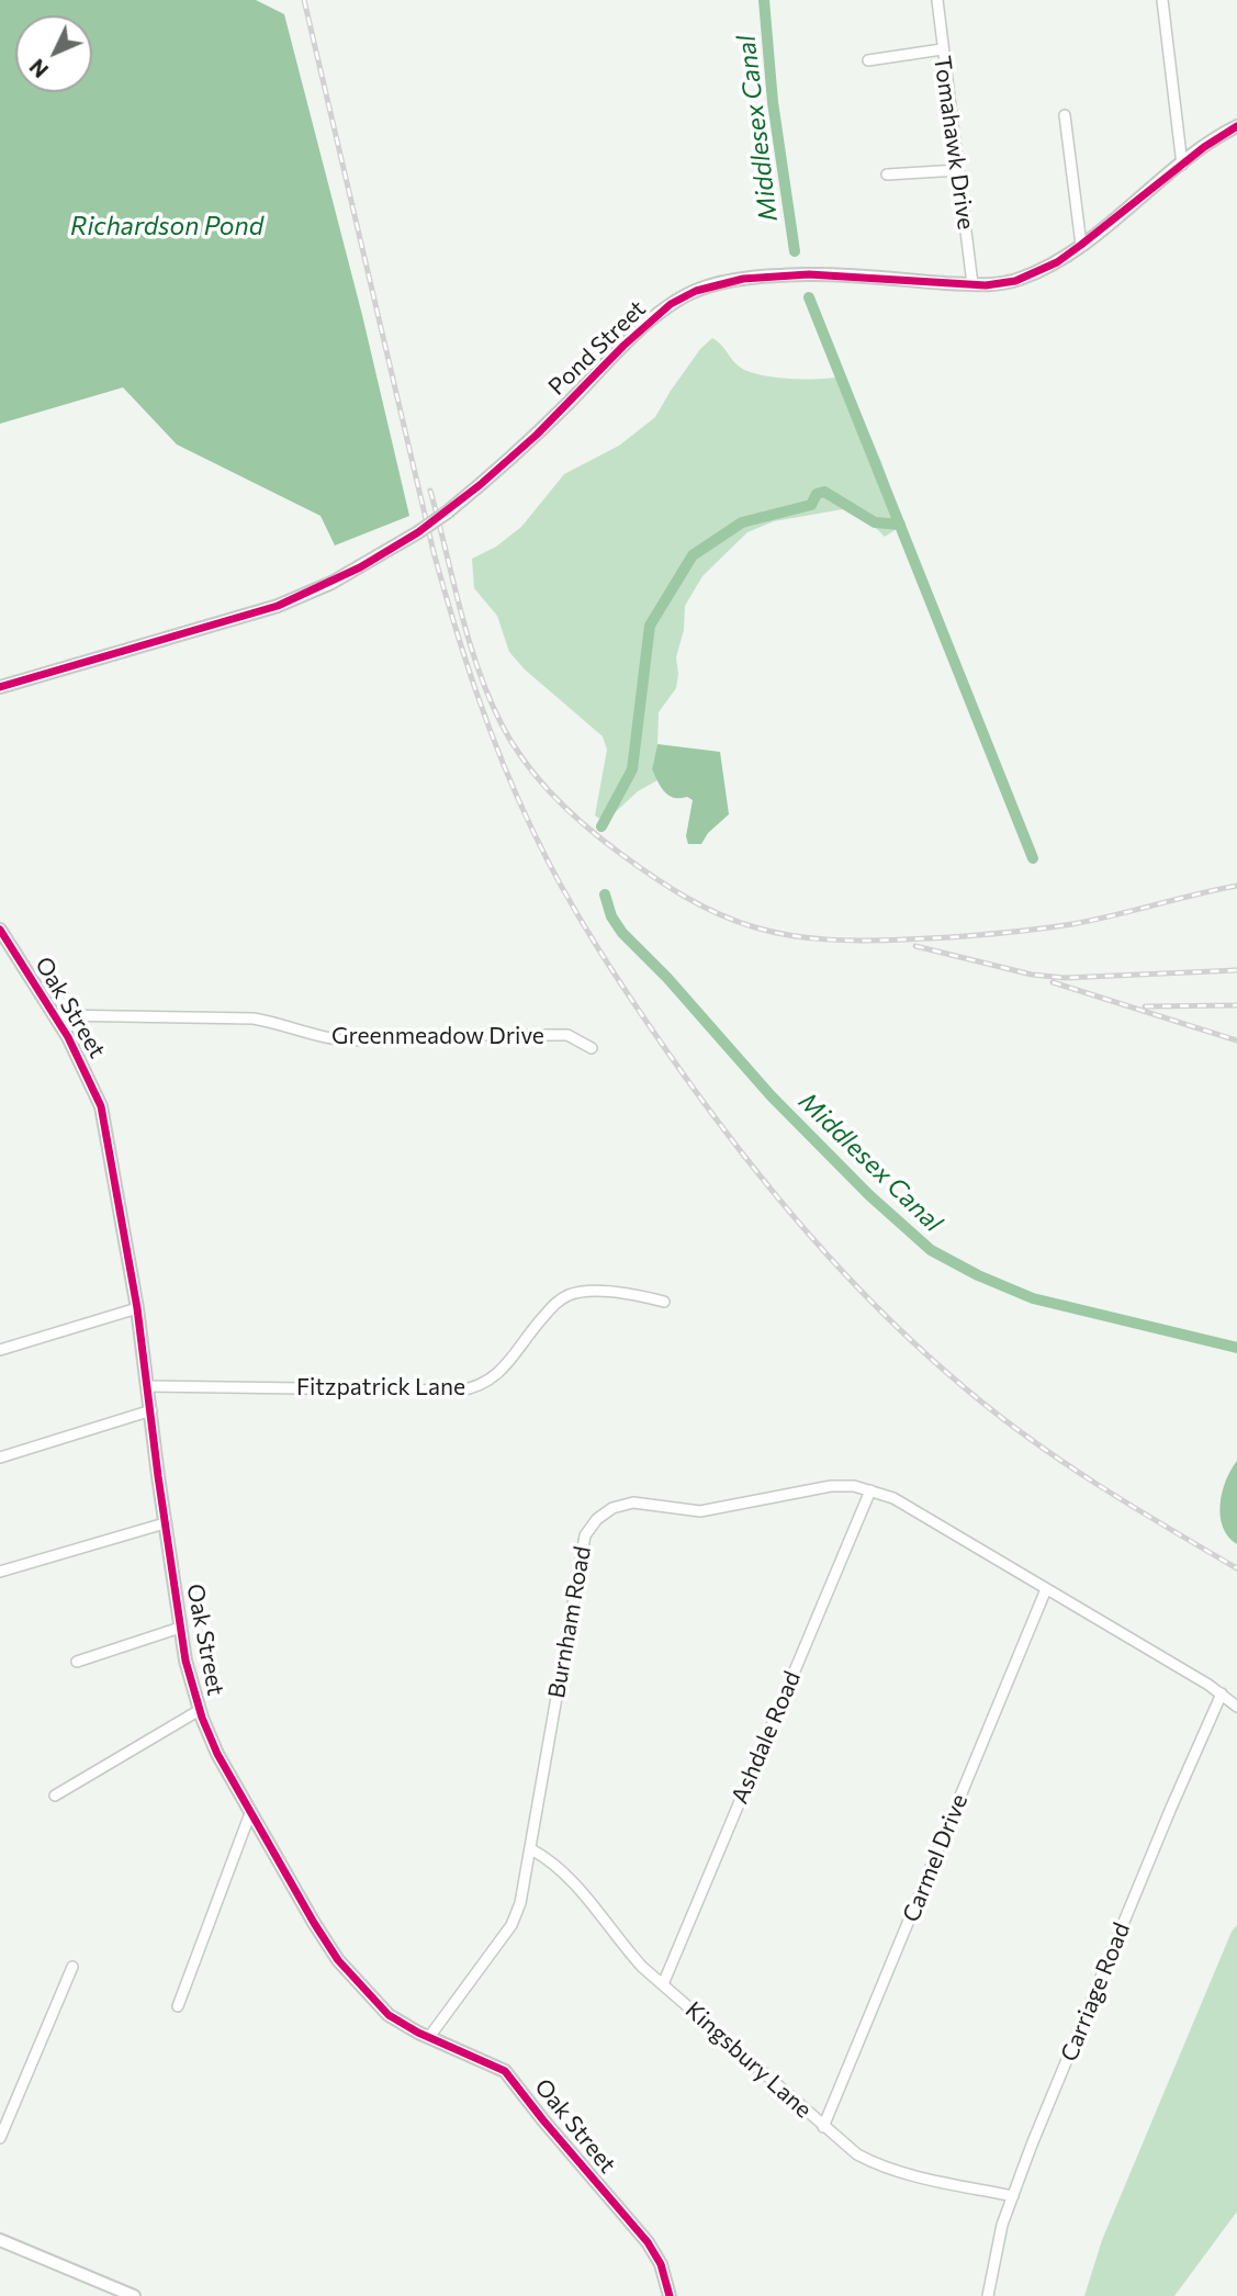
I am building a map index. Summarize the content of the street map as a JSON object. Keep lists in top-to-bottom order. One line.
{"streets":{"street":["Tomahawk Drive","Pond Street","Oak Street","Greenmeadow Drive","Fitzpatrick Lane","Burnham Road","Ashdale Road","Carmel Drive","Carriage Road","Kingsbury Lane"]},"crossings":[["Tomahawk Drive","Pond Street"],["Oak Street","Greenmeadow Drive"],["Oak Street","Fitzpatrick Lane"],["Oak Street","Burnham Road"],["Burnham Road","Ashdale Road"],["Burnham Road","Carmel Drive"],["Burnham Road","Carriage Road"],["Burnham Road","Kingsbury Lane"],["Ashdale Road","Kingsbury Lane"],["Carmel Drive","Kingsbury Lane"],["Carriage Road","Kingsbury Lane"]],"water":["Middlesex Canal","Richardson Pond"],"north":"bottom left"}
